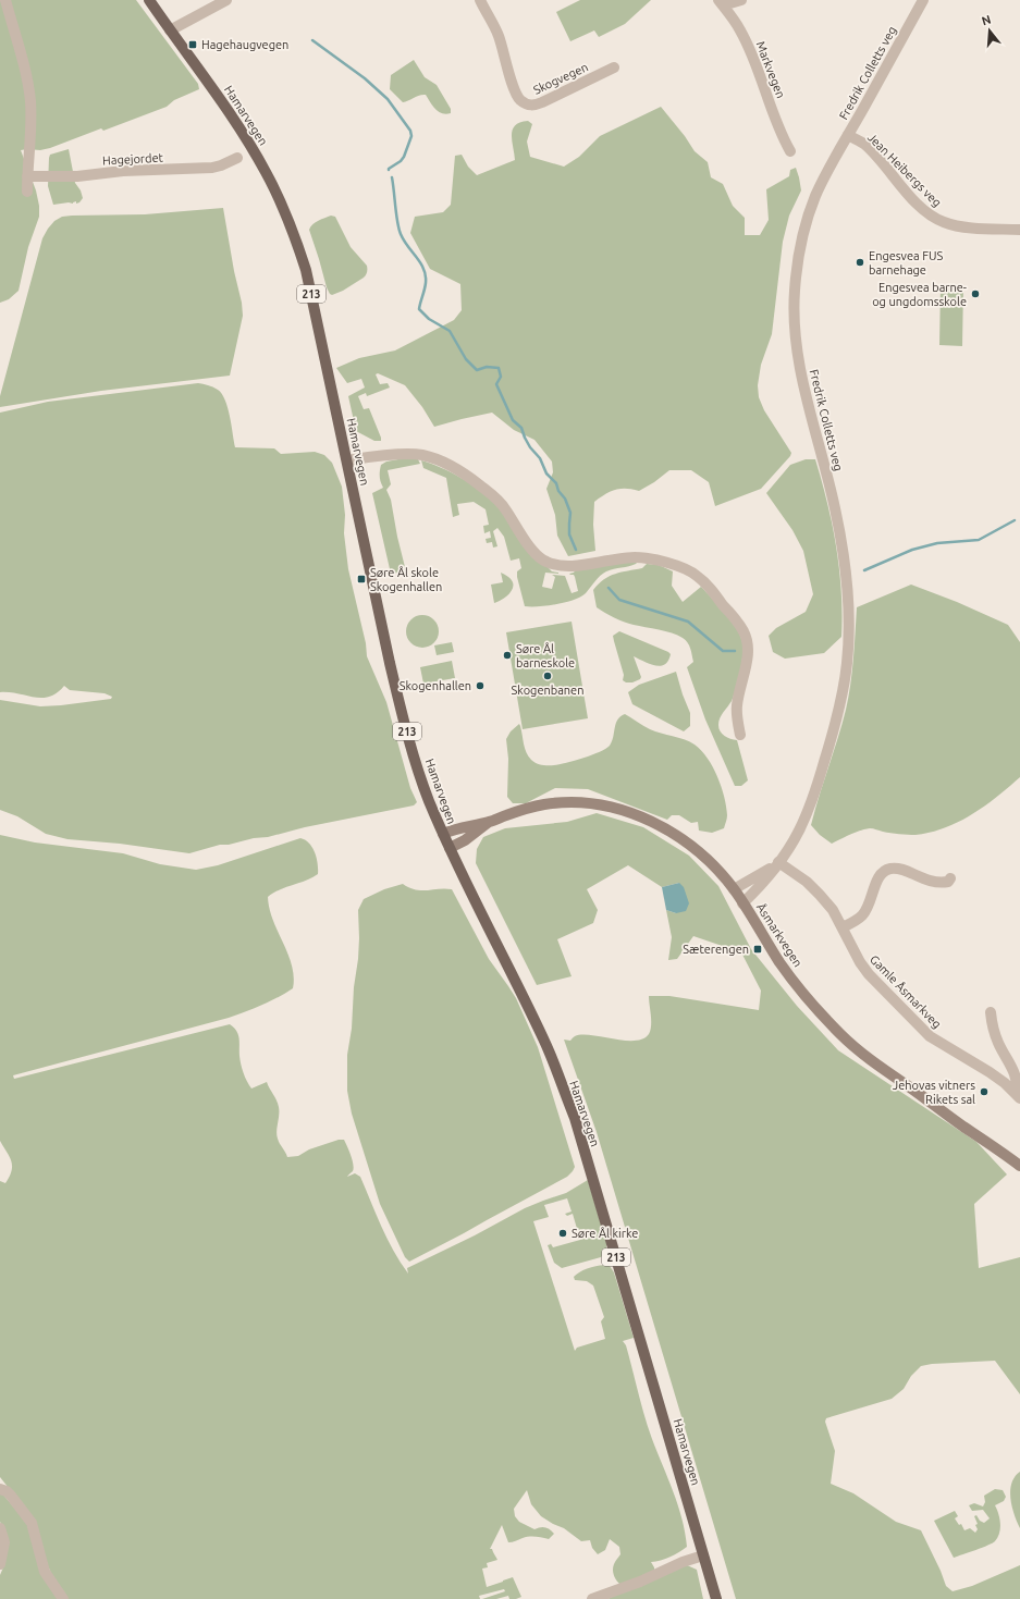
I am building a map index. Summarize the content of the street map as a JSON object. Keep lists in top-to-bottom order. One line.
{"streets":{"main road":["Hamarvegen","213","Åsmarkvegen"],"street":["Markvegen","Fredrik Colletts veg","Skogvegen","Hagejordet","Jean Heibergs veg","Gamle Åsmarkveg"]},"crossings":[["Fredrik Colletts veg","Jean Heibergs veg"],["Fredrik Colletts veg","Åsmarkvegen"],["Fredrik Colletts veg","Gamle Åsmarkveg"],["Hamarvegen","Åsmarkvegen"]],"places":{"transit":["Hagehaugvegen","Søre Ål skole Skogenhallen","Sæterengen"],"other":["Engesvea FUS barnehage","Engesvea barne- og ungdomsskole","Søre Ål barneskole","Skogenbanen","Skogenhallen","Jehovas vitners Rikets sal","Søre Ål kirke"]},"north":"top"}
